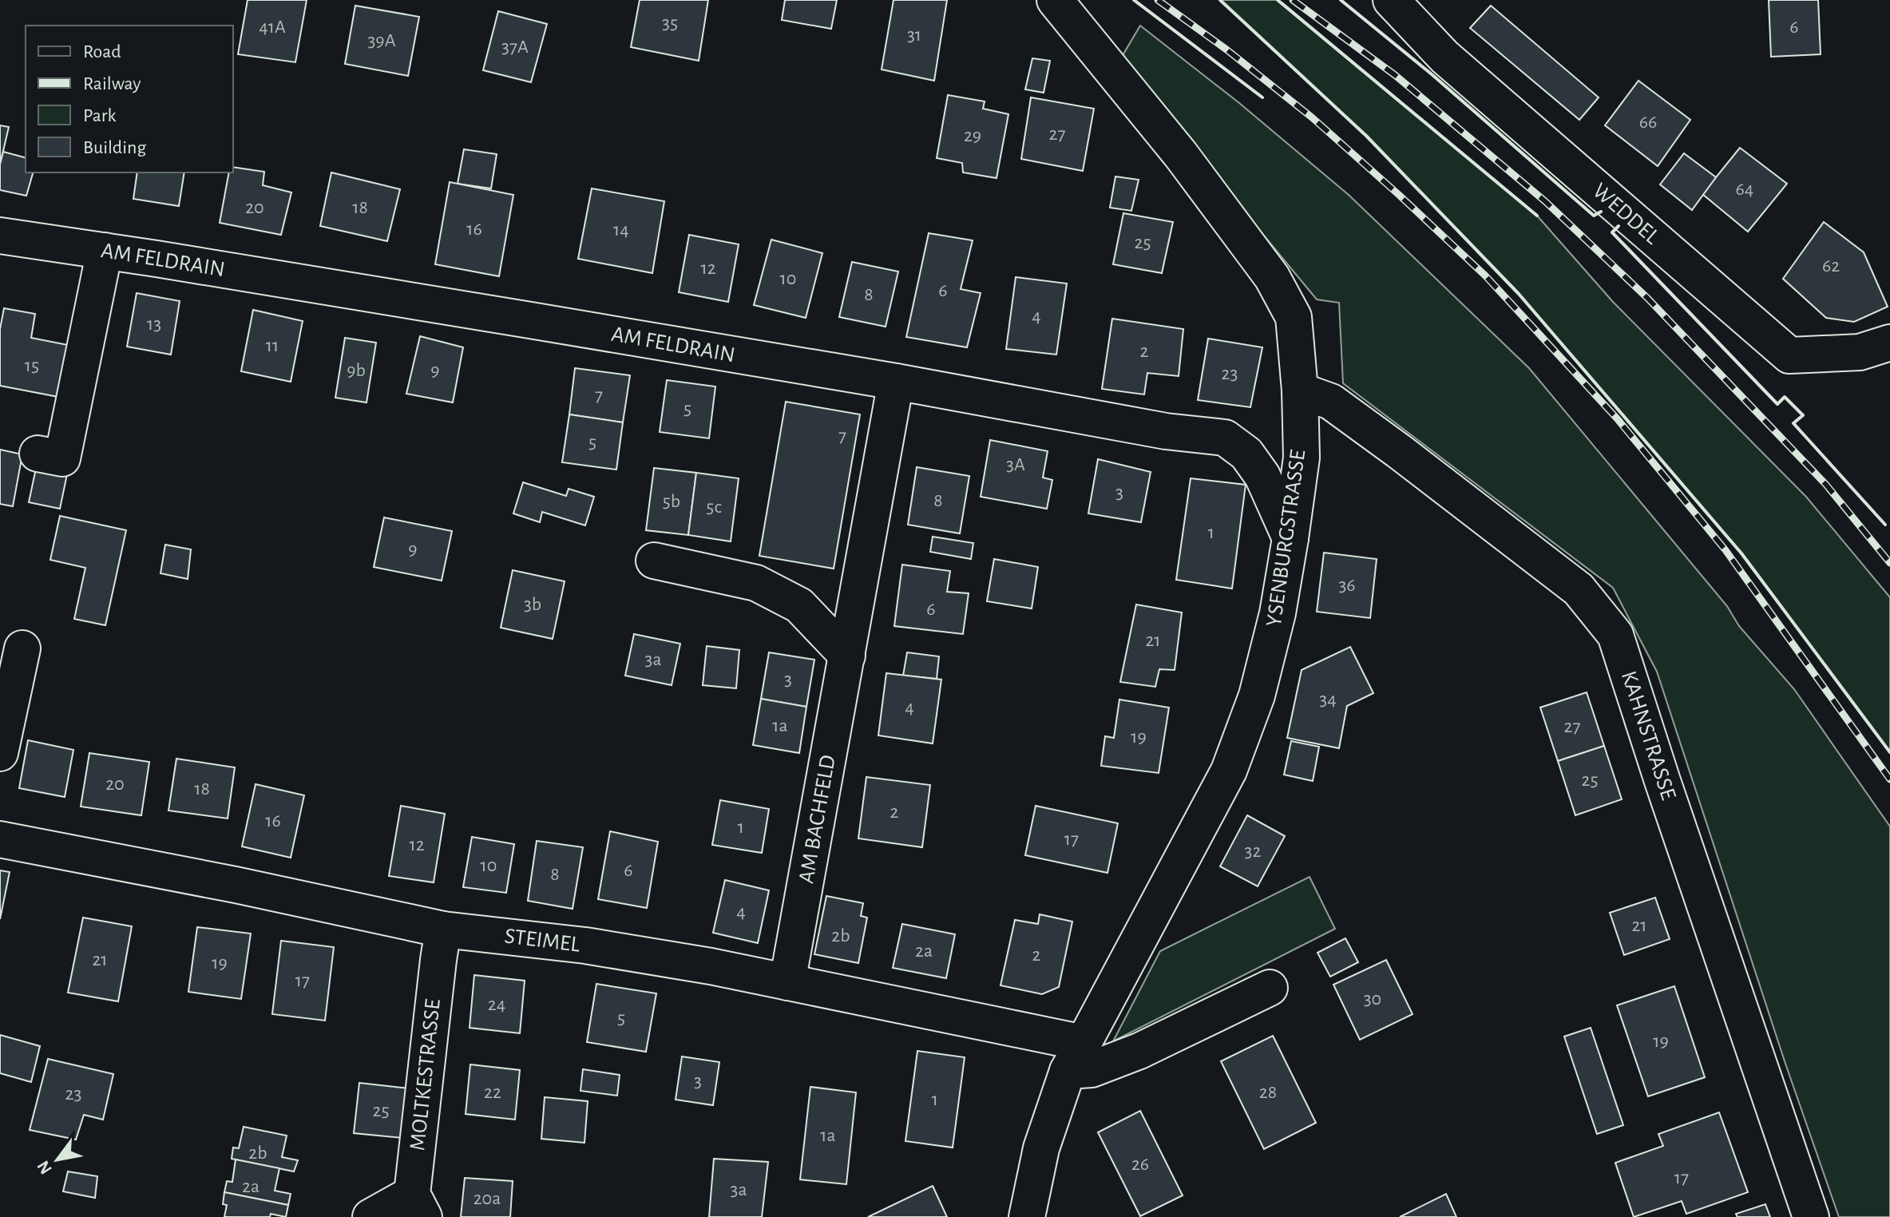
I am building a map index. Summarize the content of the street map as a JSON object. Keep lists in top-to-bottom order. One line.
{"streets":{"street":["WEDDEL","AM FELDRAIN","YSENBURGSTRASSE","KAHNSTRASSE","AM BACHFELD","STEIMEL","MOLTKESTRASSE"]},"crossings":[["AM FELDRAIN","YSENBURGSTRASSE"],["AM FELDRAIN","AM BACHFELD"],["YSENBURGSTRASSE","KAHNSTRASSE"],["YSENBURGSTRASSE","STEIMEL"],["AM BACHFELD","STEIMEL"],["STEIMEL","MOLTKESTRASSE"]],"house_numbers":["35","41A","6","31","39A","37A","66","27","29","64","20","18","16","14","25","62","12","10","6","8","4","13","11","2","15","9b","9","23","7","5","7","5","3A","3","8","5b","5c","1","9","36","3b","6","21","3a","3","34","4","1a","27","19","25","20","18","2","16","1","17","12","32","10","6","8","4","21","2b","2a","2","21","19","17","30","24","5","19","3","22","28","23","1","25","1a","2b","26","17","2a","3a","20a"],"legend":["Road","Railway","Park","Building"],"north":"bottom left"}
